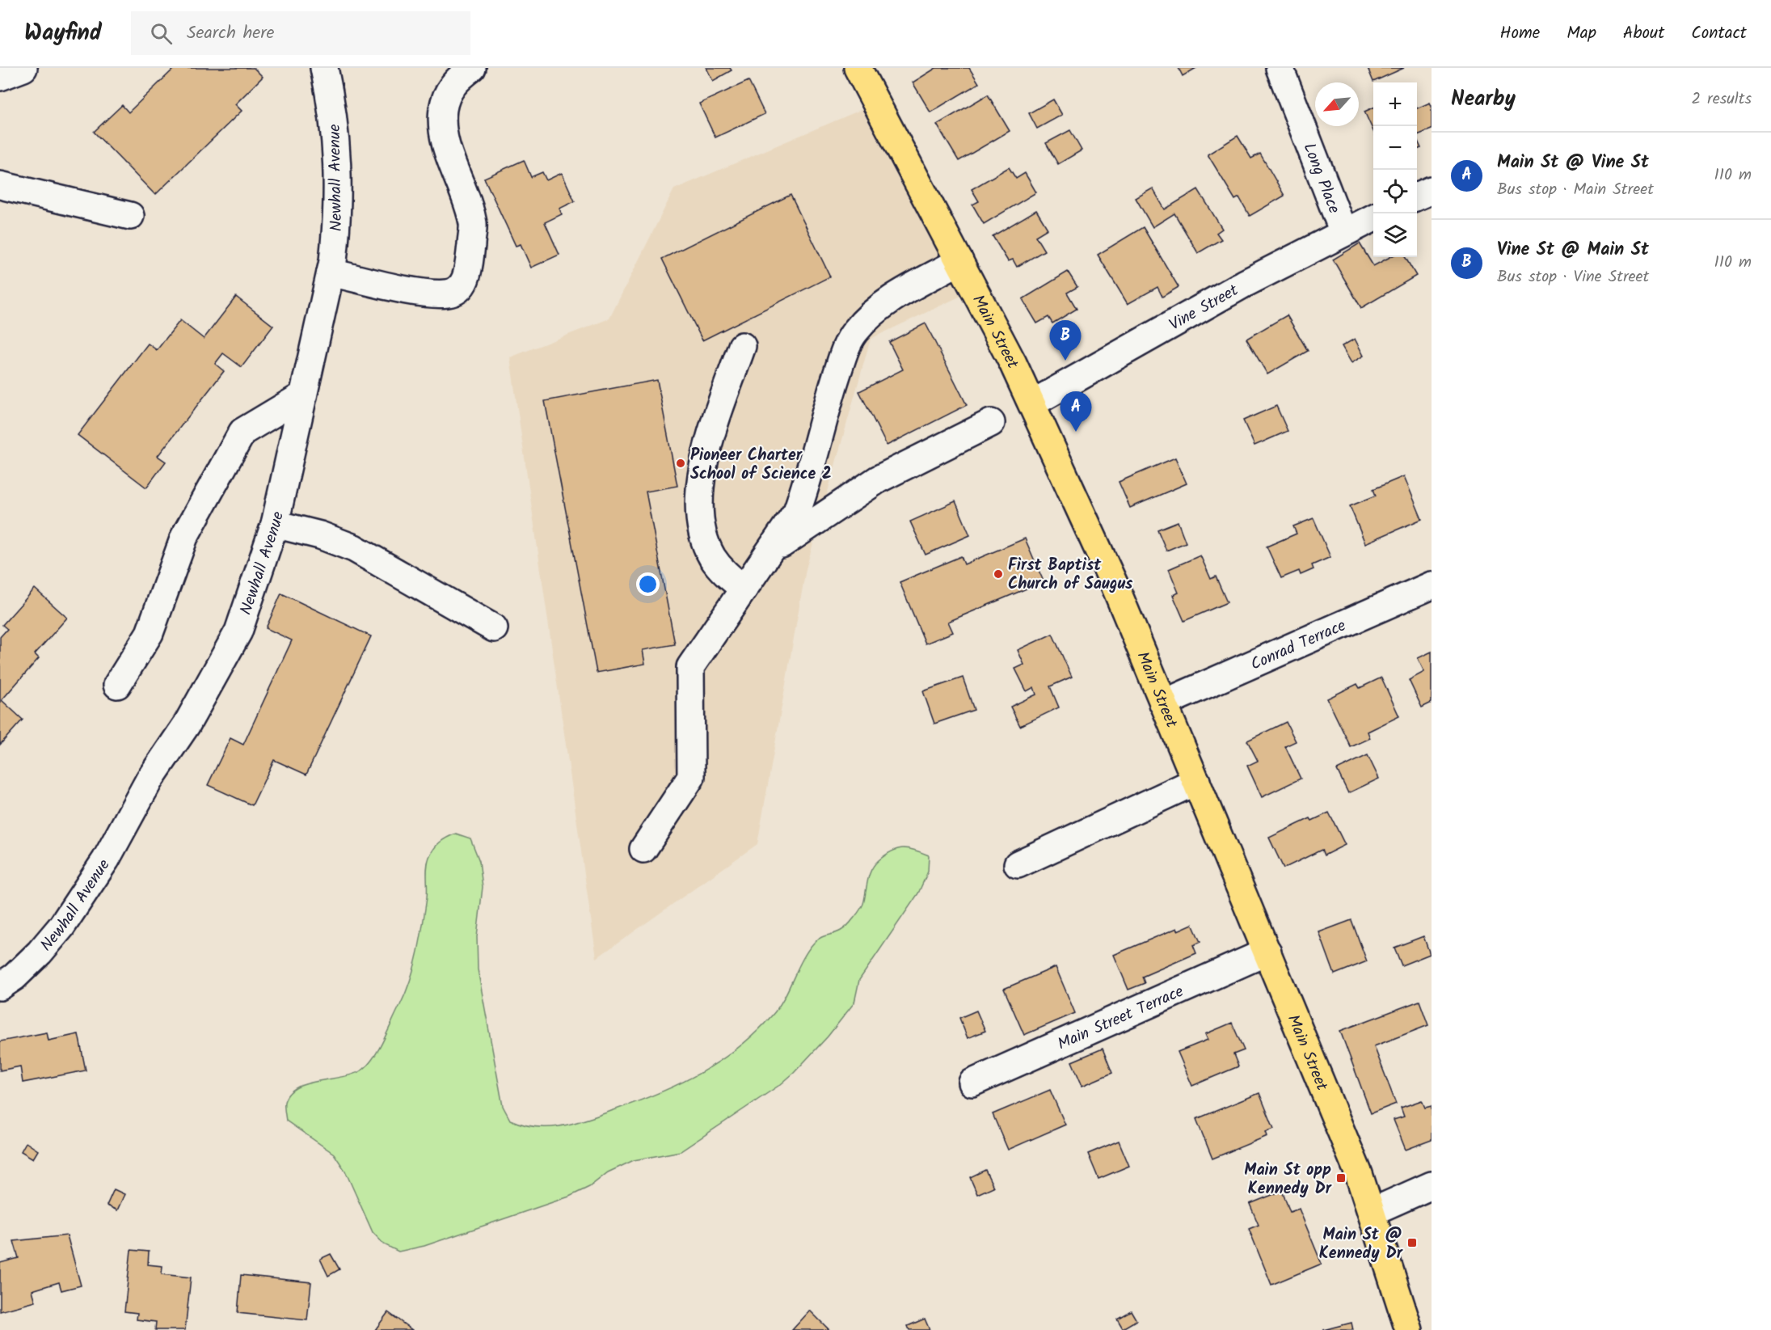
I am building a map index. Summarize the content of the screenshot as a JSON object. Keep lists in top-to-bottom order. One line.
{"streets":{"main road":["Main Street"],"street":["Long Place","Newhall Avenue","Vine Street","Conrad Terrace","Main Street Terrace"]},"crossings":[["Long Place","Vine Street"],["Vine Street","Main Street"],["Main Street","Conrad Terrace"],["Main Street","Main Street Terrace"]],"places":{"other":["Pioneer Charter School of Science 2","First Baptist Church of Saugus"],"transit":["Main St opp Kennedy Dr","Main St @ Kennedy Dr"]},"north":"bottom left","page":{"header":"Wayfind","search":"Search here","nav":["Home","Map","About","Contact"],"heading":["Nearby","2 results"],"map_buttons":["+","−"],"list":[{"mark":"A","name":"Main St @ Vine St","note":"Bus stop · Main Street","value":"110 m"},{"mark":"B","name":"Vine St @ Main St","note":"Bus stop · Vine Street","value":"110 m"}],"pins":["B","A"]}}
